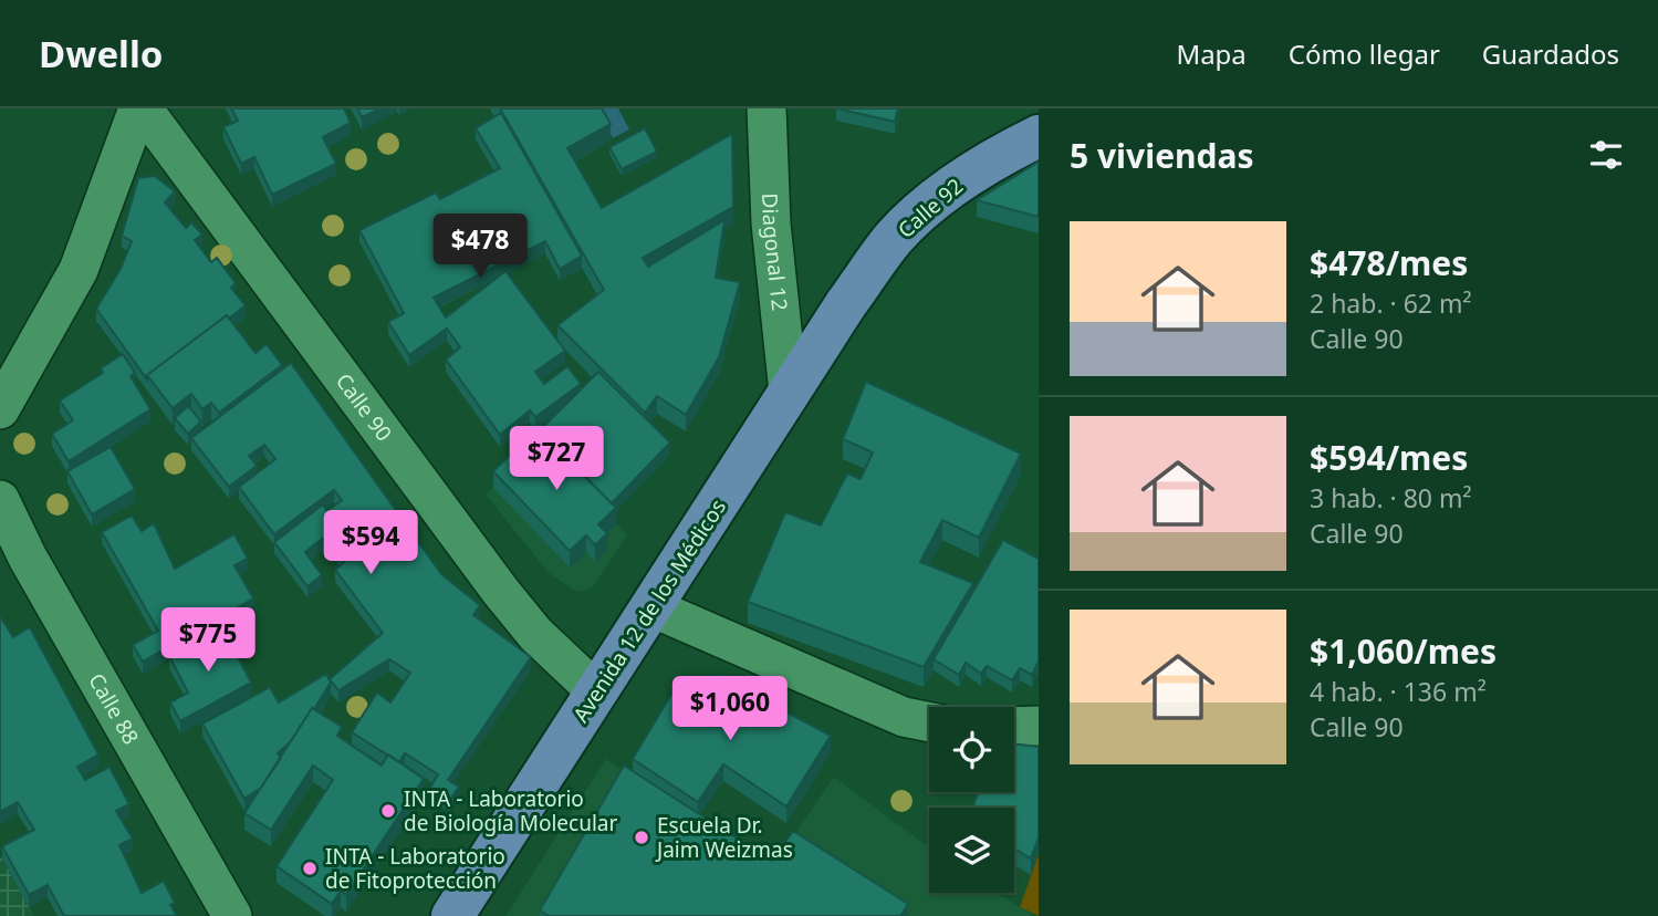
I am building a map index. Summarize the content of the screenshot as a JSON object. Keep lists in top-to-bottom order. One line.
{"streets":{"main road":["Calle 92","Avenida 12 de los Médicos"],"street":["Diagonal 12","Calle 90","Calle 88"]},"crossings":[["Calle 92","Avenida 12 de los Médicos"],["Diagonal 12","Avenida 12 de los Médicos"],["Calle 90","Avenida 12 de los Médicos"]],"places":["INTA - Laboratorio de Biología Molecular","Escuela Dr. Jaim Weizmas","INTA - Laboratorio de Fitoprotección"],"page":{"header":"Dwello","nav":["Mapa","Cómo llegar","Guardados"],"heading":"5 viviendas","list":[{"name":"$478/mes","note":"2 hab. · 62 m² · Calle 90"},{"name":"$594/mes","note":"3 hab. · 80 m² · Calle 90"},{"name":"$1,060/mes","note":"4 hab. · 136 m² · Calle 90"}],"price":["$478","$727","$594","$775","$1,060"]}}
